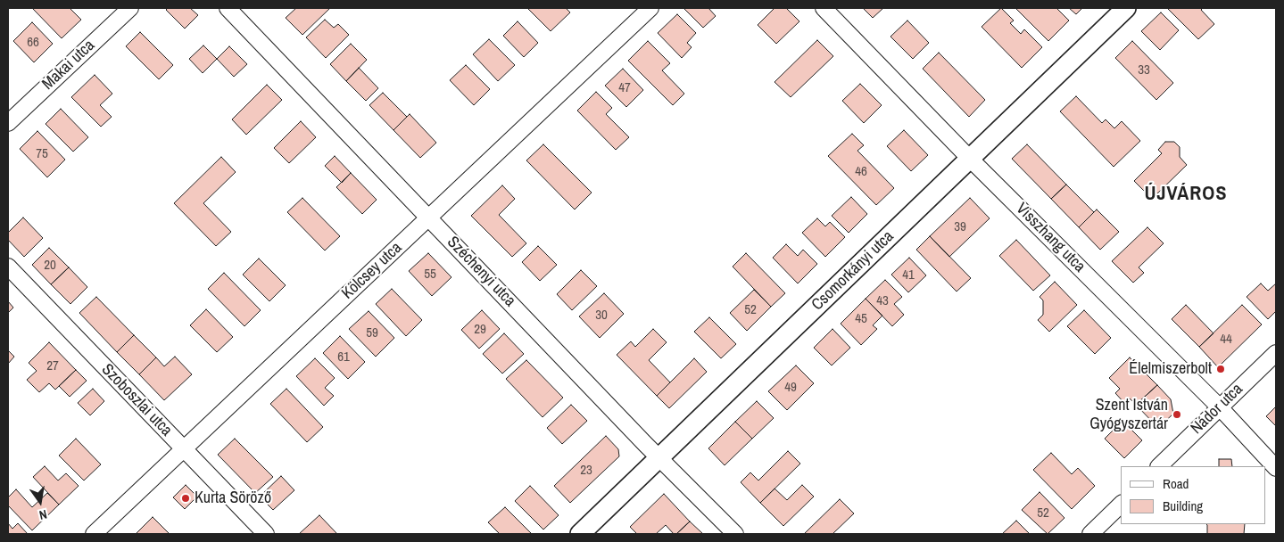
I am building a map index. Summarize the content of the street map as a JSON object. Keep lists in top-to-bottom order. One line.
{"streets":{"street":["Makai utca","Visszhang utca","Kölcsey utca","Csomorkányi utca","Széchenyi utca","Szoboszlai utca","Nádor utca"]},"crossings":[["Visszhang utca","Csomorkányi utca"],["Visszhang utca","Nádor utca"],["Kölcsey utca","Széchenyi utca"],["Kölcsey utca","Szoboszlai utca"],["Csomorkányi utca","Széchenyi utca"]],"districts":["ÚJVÁROS"],"places":["Élelmiszerbolt","Szent István Gyógyszertár","Kurta Söröző"],"house_numbers":["66","33","47","75","46","39","20","55","41","43","52","30","45","29","59","44","61","27","49","23","52"],"legend":["Road","Building"],"north":"bottom"}
